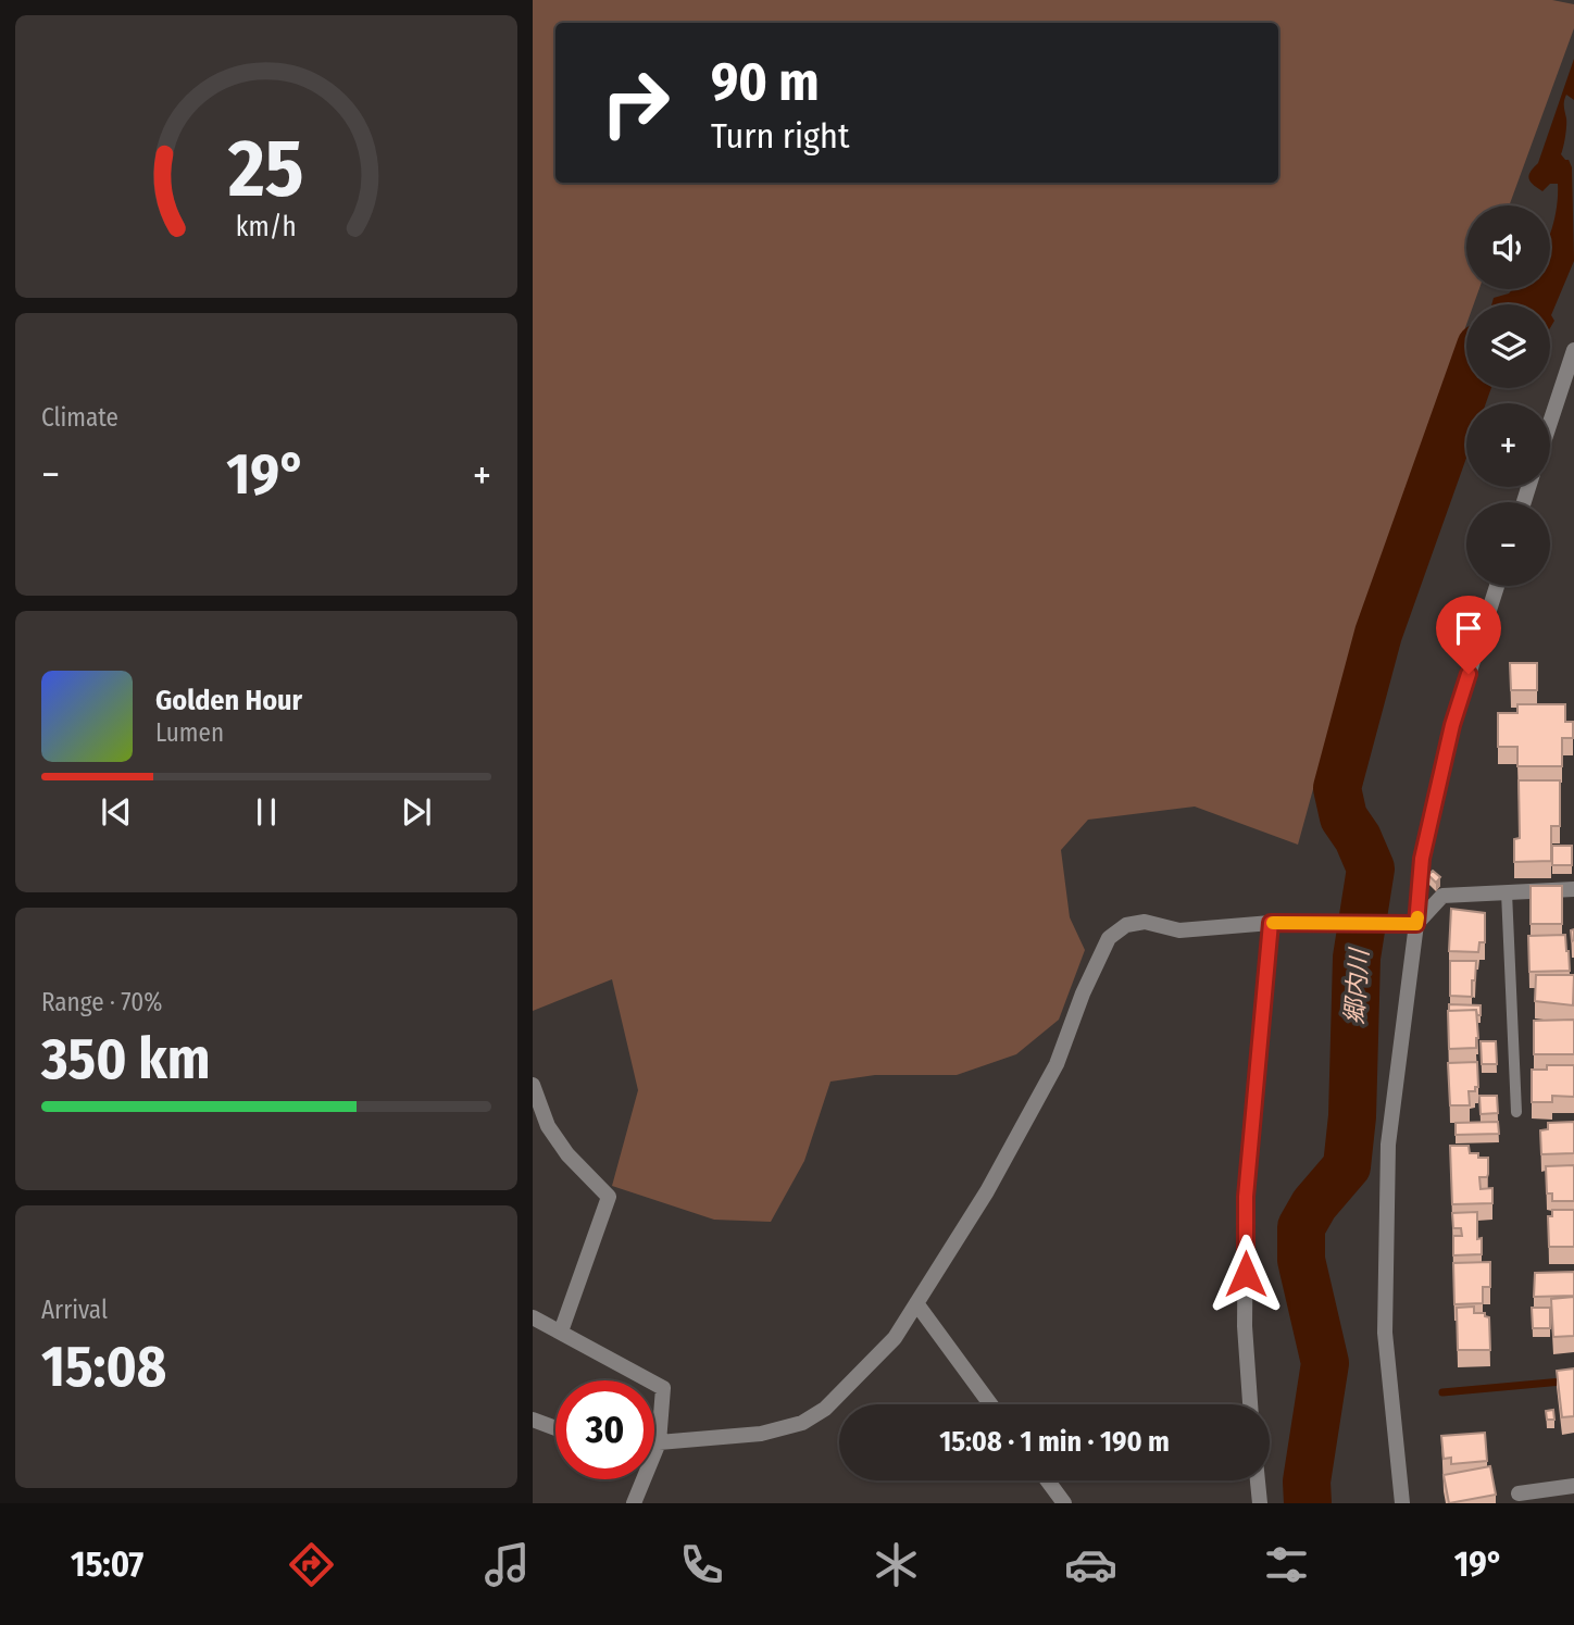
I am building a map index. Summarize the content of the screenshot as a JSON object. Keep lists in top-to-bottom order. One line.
{"water":["郷内川"],"page":{"turn":["90 m","Turn right"],"map_buttons":["+","−"],"tile":["Climate",["Range · 70%","350 km"],["Arrival","15:08"]],"heat":["−","19°","+"],"song":["Golden Hour","Lumen"],"limit":"30","trip":"15:08 · 1 min · 190 m","tabs":["15:07","19°"],"gauge":["25","km/h"]}}
